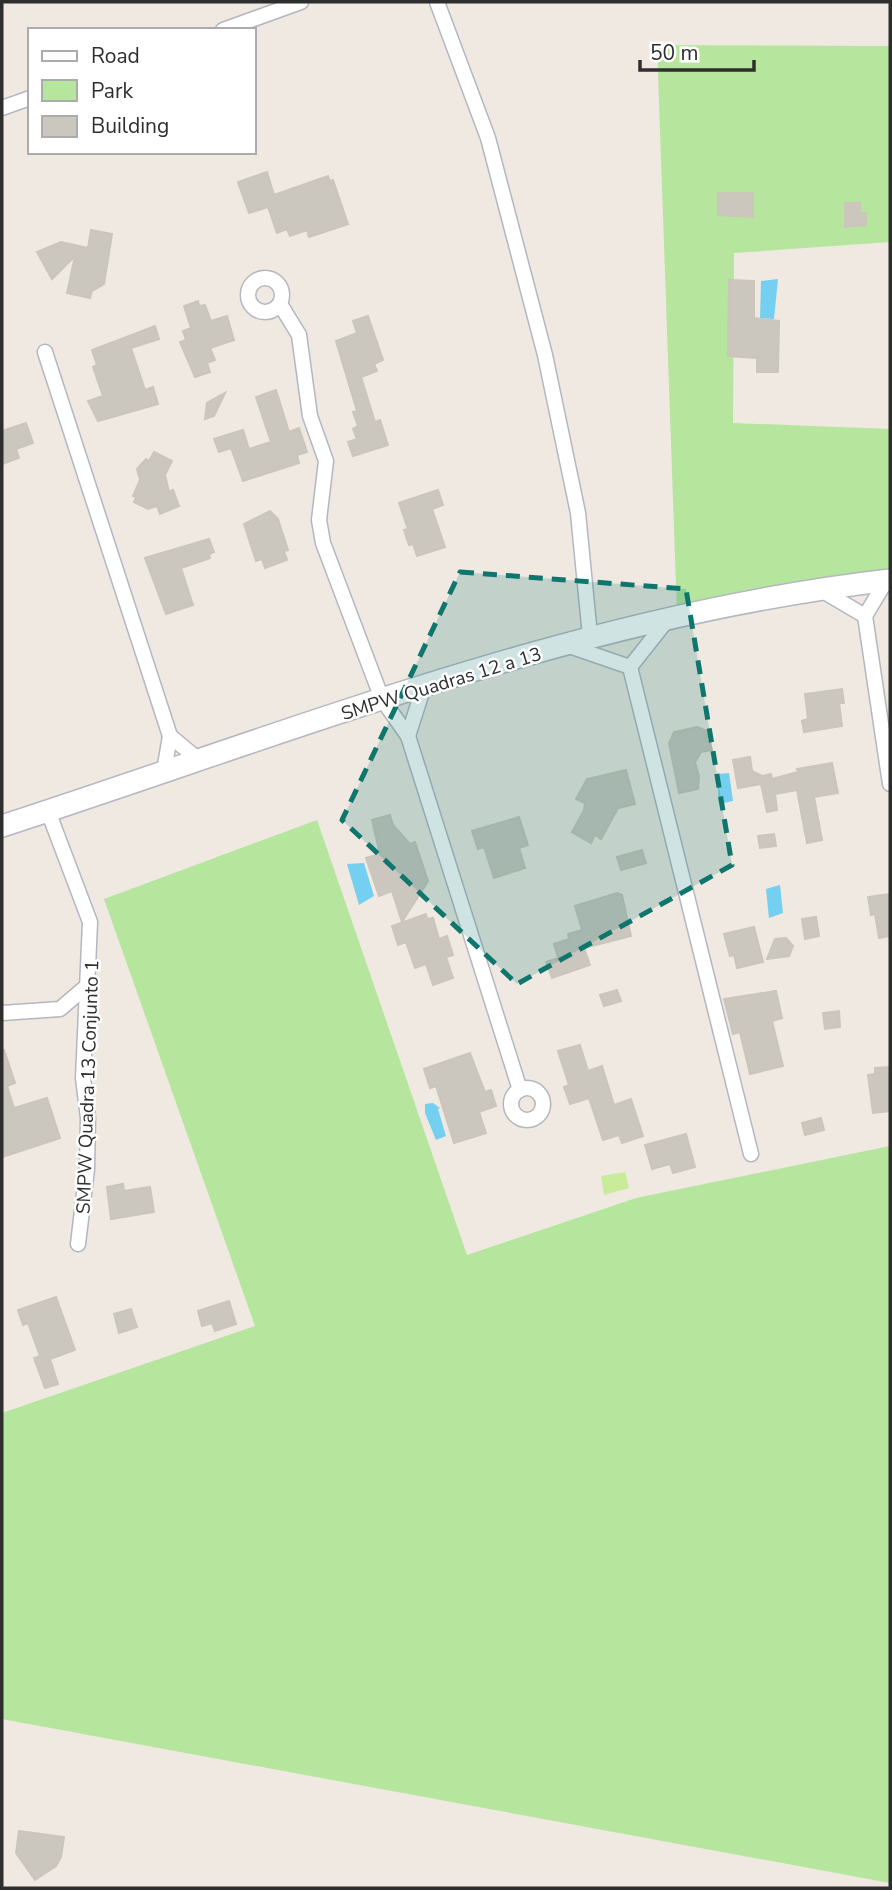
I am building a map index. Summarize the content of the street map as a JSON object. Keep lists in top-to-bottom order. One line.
{"streets":{"street":["SMPW Quadras 12 a 13","SMPW Quadra 13 Conjunto 1"]},"crossings":[["SMPW Quadras 12 a 13","SMPW Quadra 13 Conjunto 1"]],"legend":["Road","Park","Building"],"scale_bar":"50 m"}
